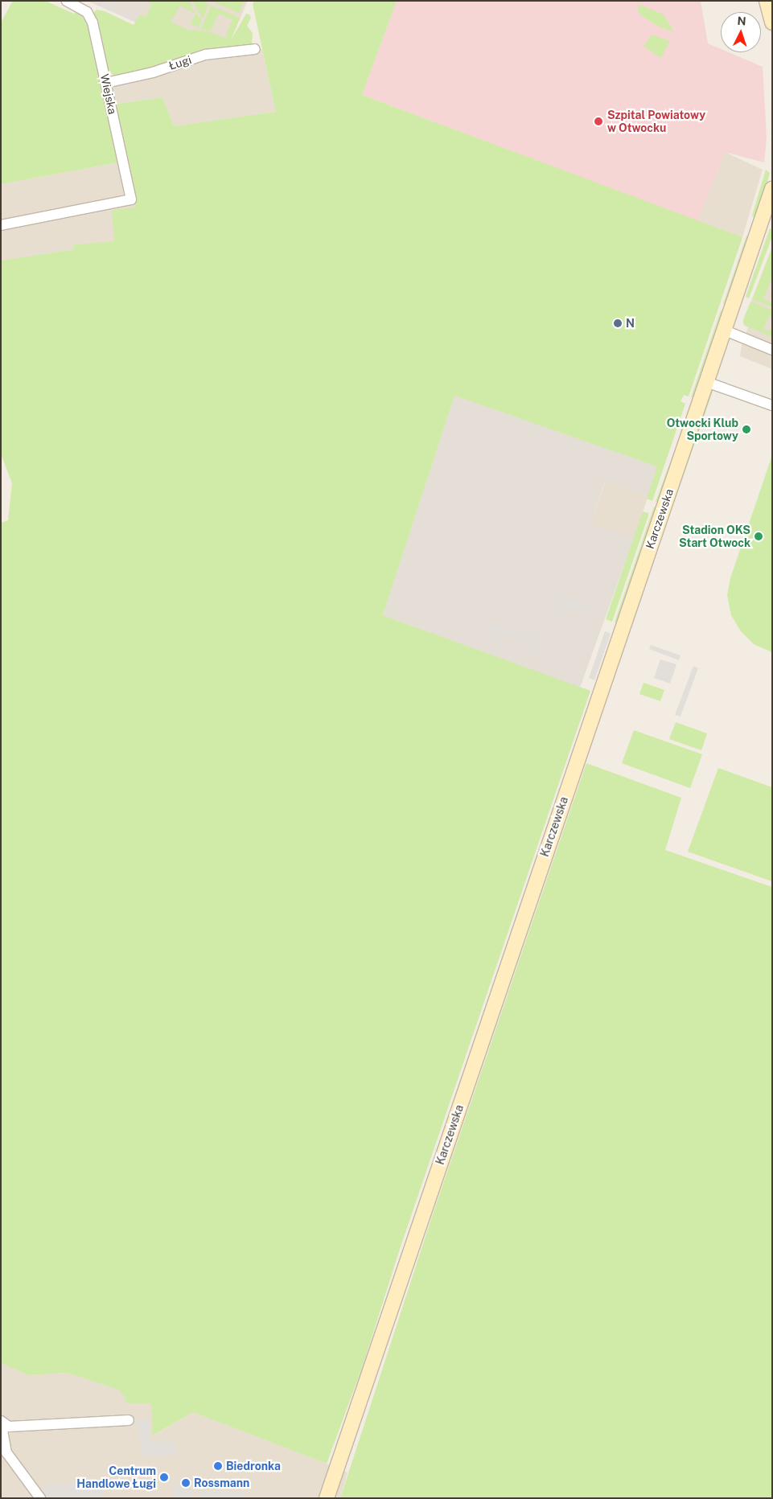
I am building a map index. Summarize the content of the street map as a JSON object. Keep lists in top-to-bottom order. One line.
{"streets":{"main road":["Karczewska"],"street":["Ługi","Wiejska"]},"crossings":[["Ługi","Wiejska"]],"places":["Szpital Powiatowy w Otwocku","N","Otwocki Klub Sportowy","Stadion OKS Start Otwock","Biedronka","Centrum Handlowe Ługi","Rossmann"],"north":"top"}
